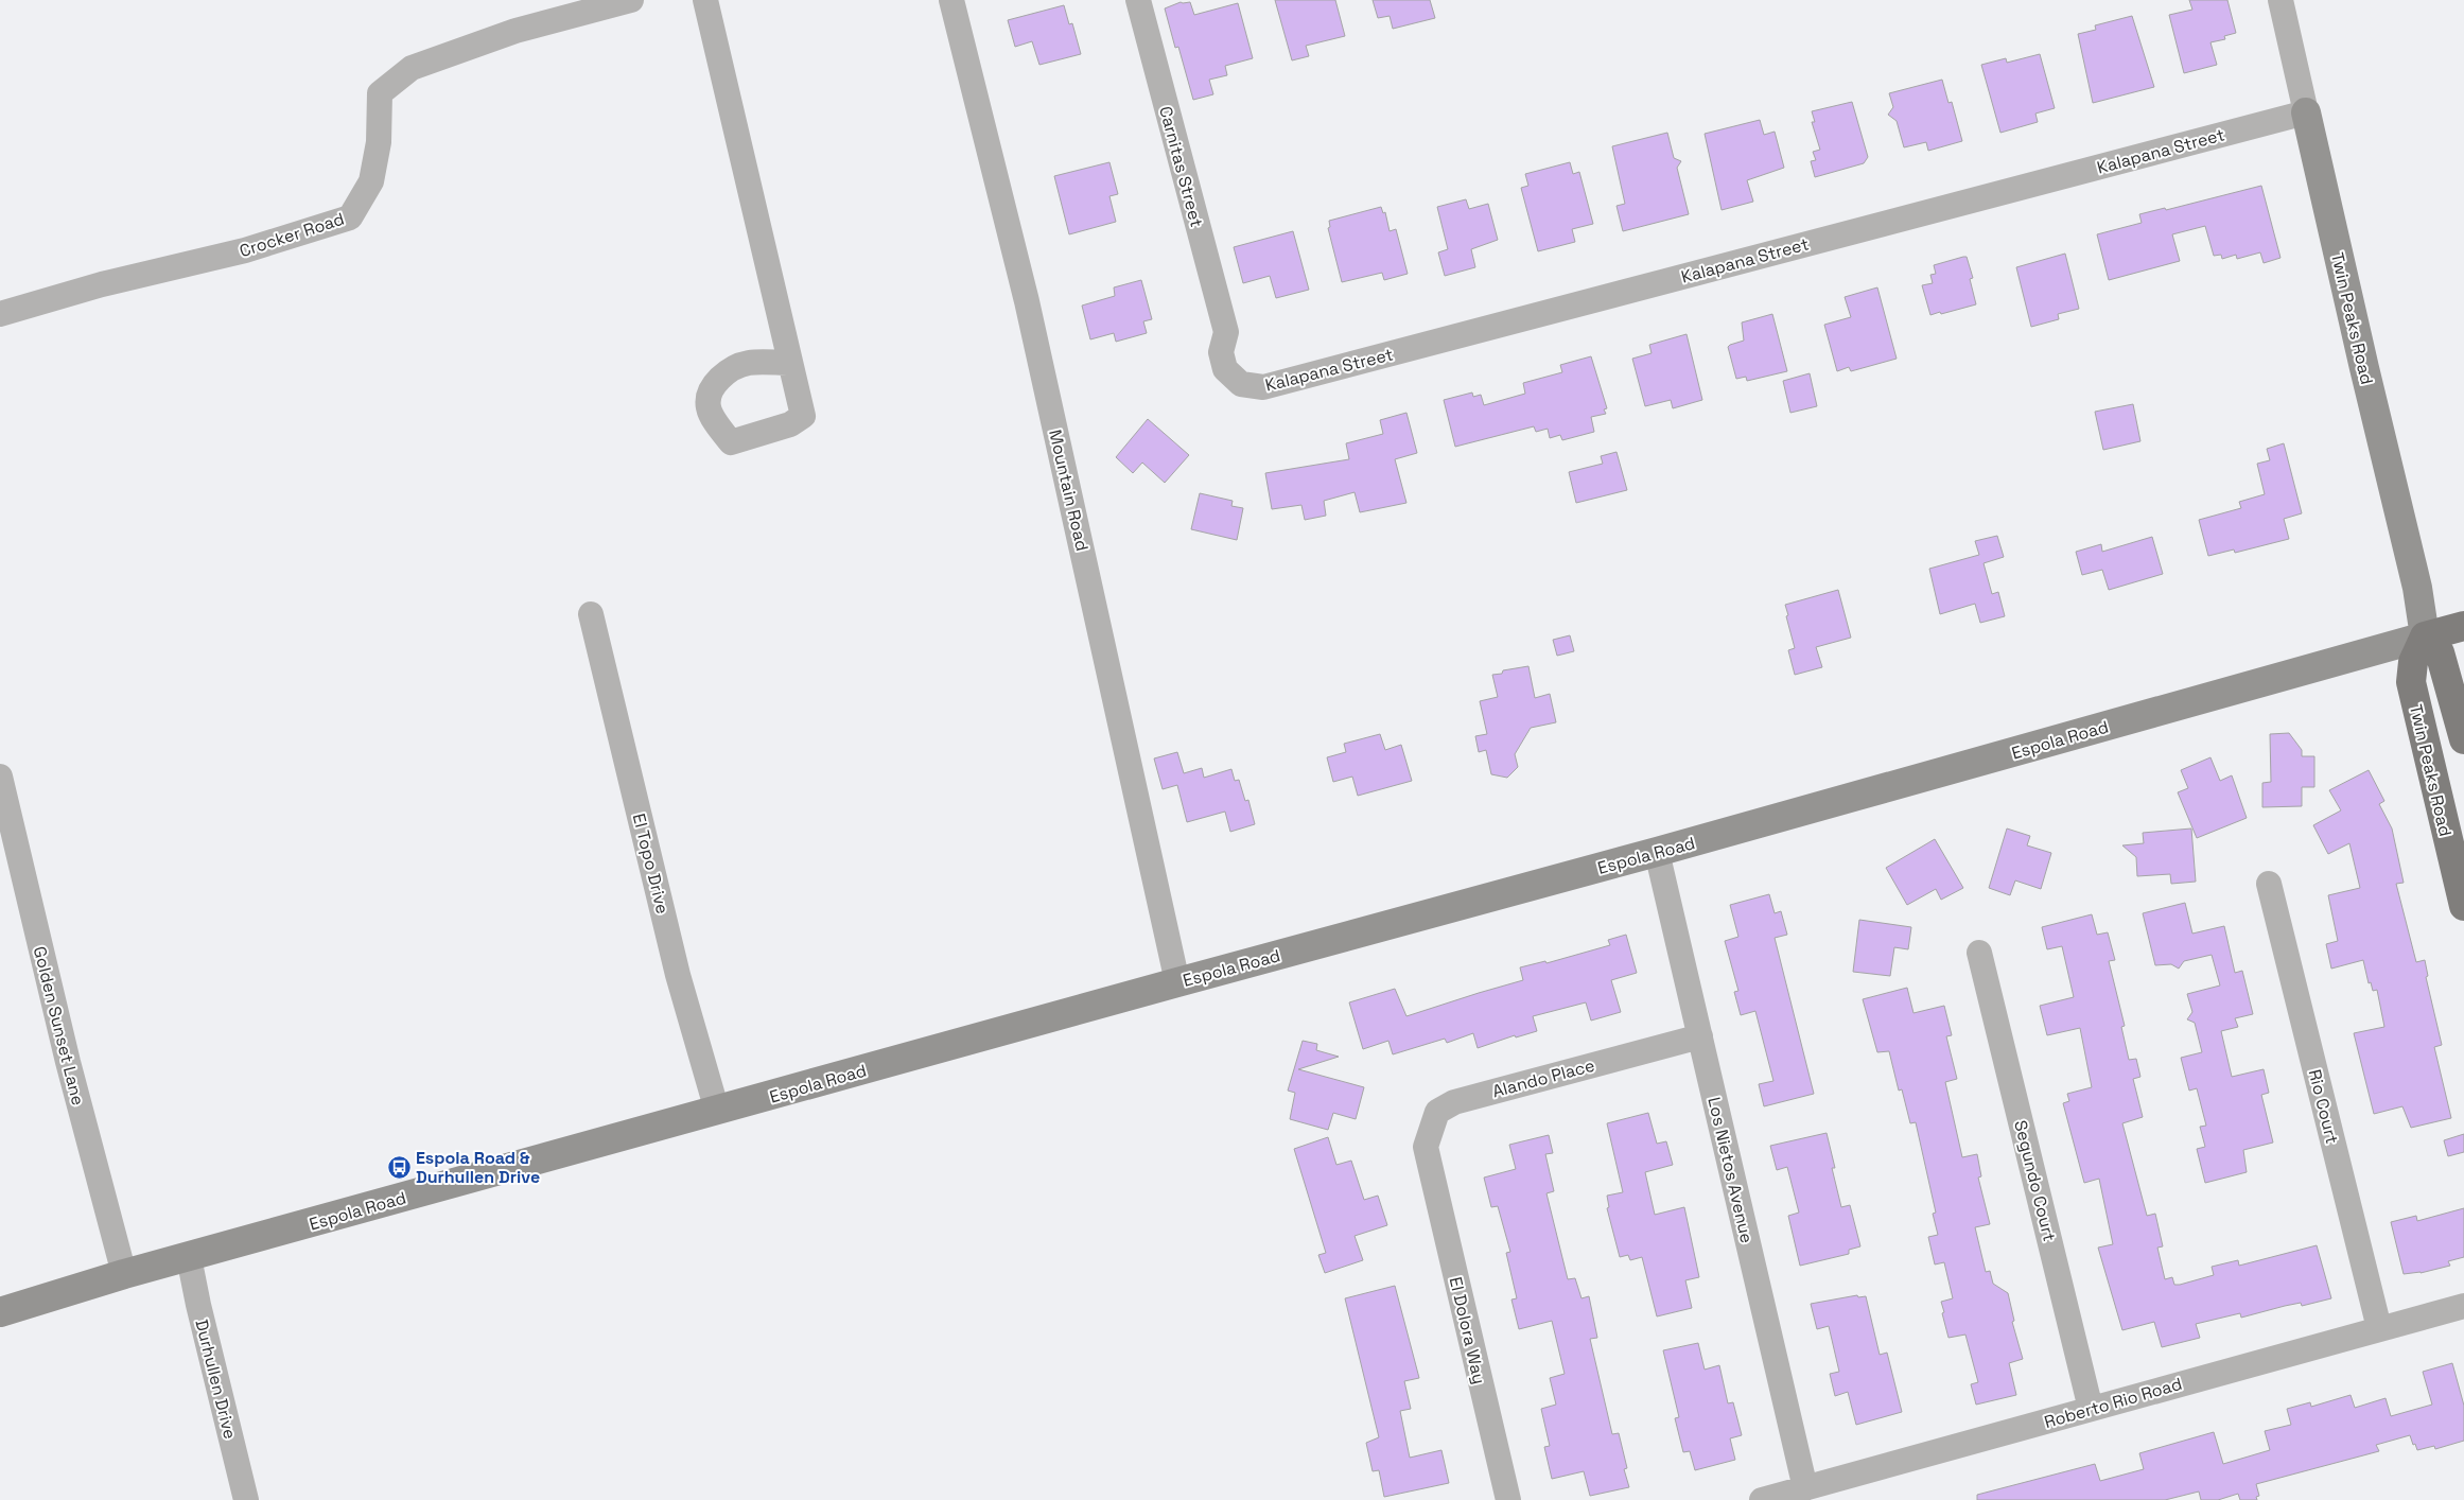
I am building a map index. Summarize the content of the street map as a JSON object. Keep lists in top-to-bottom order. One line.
{"streets":{"main road":["Twin Peaks Road","Espola Road"],"street":["Kalapana Street","Carnitas Street","Crocker Road","Mountain Road","El Topo Drive","Golden Sunset Lane","Alando Place","Rio Court","Los Nietos Avenue","Segundo Court","El Dolora Way","Durhullen Drive","Roberto Rio Road"]},"crossings":[["Kalapana Street","Carnitas Street"],["Kalapana Street","Twin Peaks Road"],["Twin Peaks Road","Espola Road"],["Mountain Road","Espola Road"],["Espola Road","El Topo Drive"],["Espola Road","Golden Sunset Lane"],["Espola Road","Los Nietos Avenue"],["Espola Road","Durhullen Drive"],["Alando Place","Los Nietos Avenue"],["Alando Place","El Dolora Way"],["Rio Court","Roberto Rio Road"],["Los Nietos Avenue","Roberto Rio Road"],["Segundo Court","Roberto Rio Road"]],"places":{"bus stop":["Espola Road & Durhullen Drive"]}}
